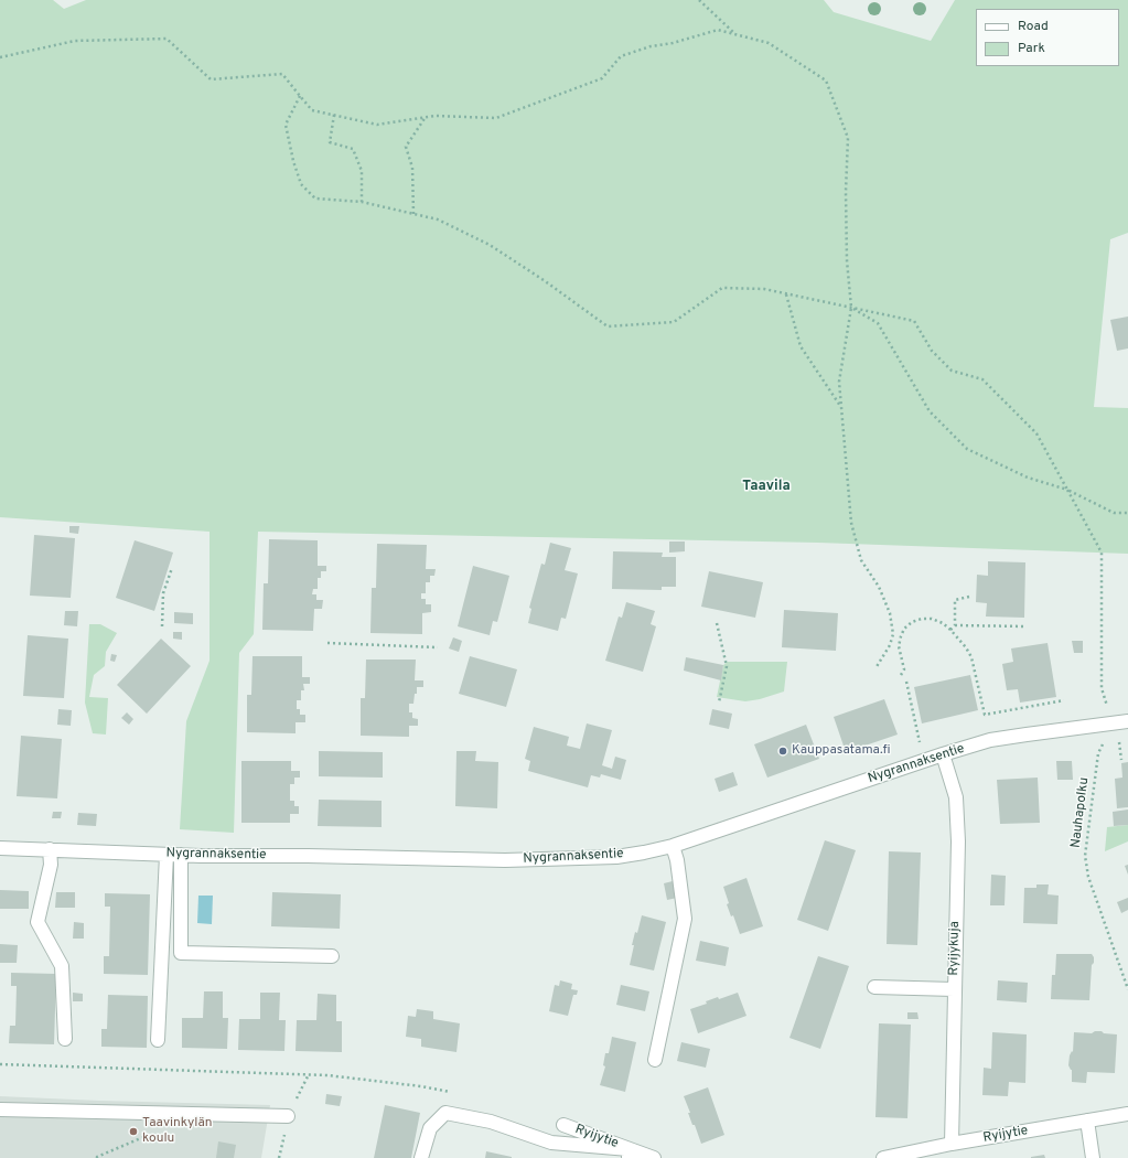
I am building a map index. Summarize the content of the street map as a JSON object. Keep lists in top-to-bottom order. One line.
{"streets":{"street":["Nygrannaksentie","Ryijykuja","Ryijytie"],"path":["Nauhapolku"]},"crossings":[["Nygrannaksentie","Nauhapolku"],["Nygrannaksentie","Ryijykuja"],["Ryijykuja","Ryijytie"]],"districts":["Taavila"],"places":["Kauppasatama.fi","Taavinkylän koulu"],"legend":["Road","Park"]}
